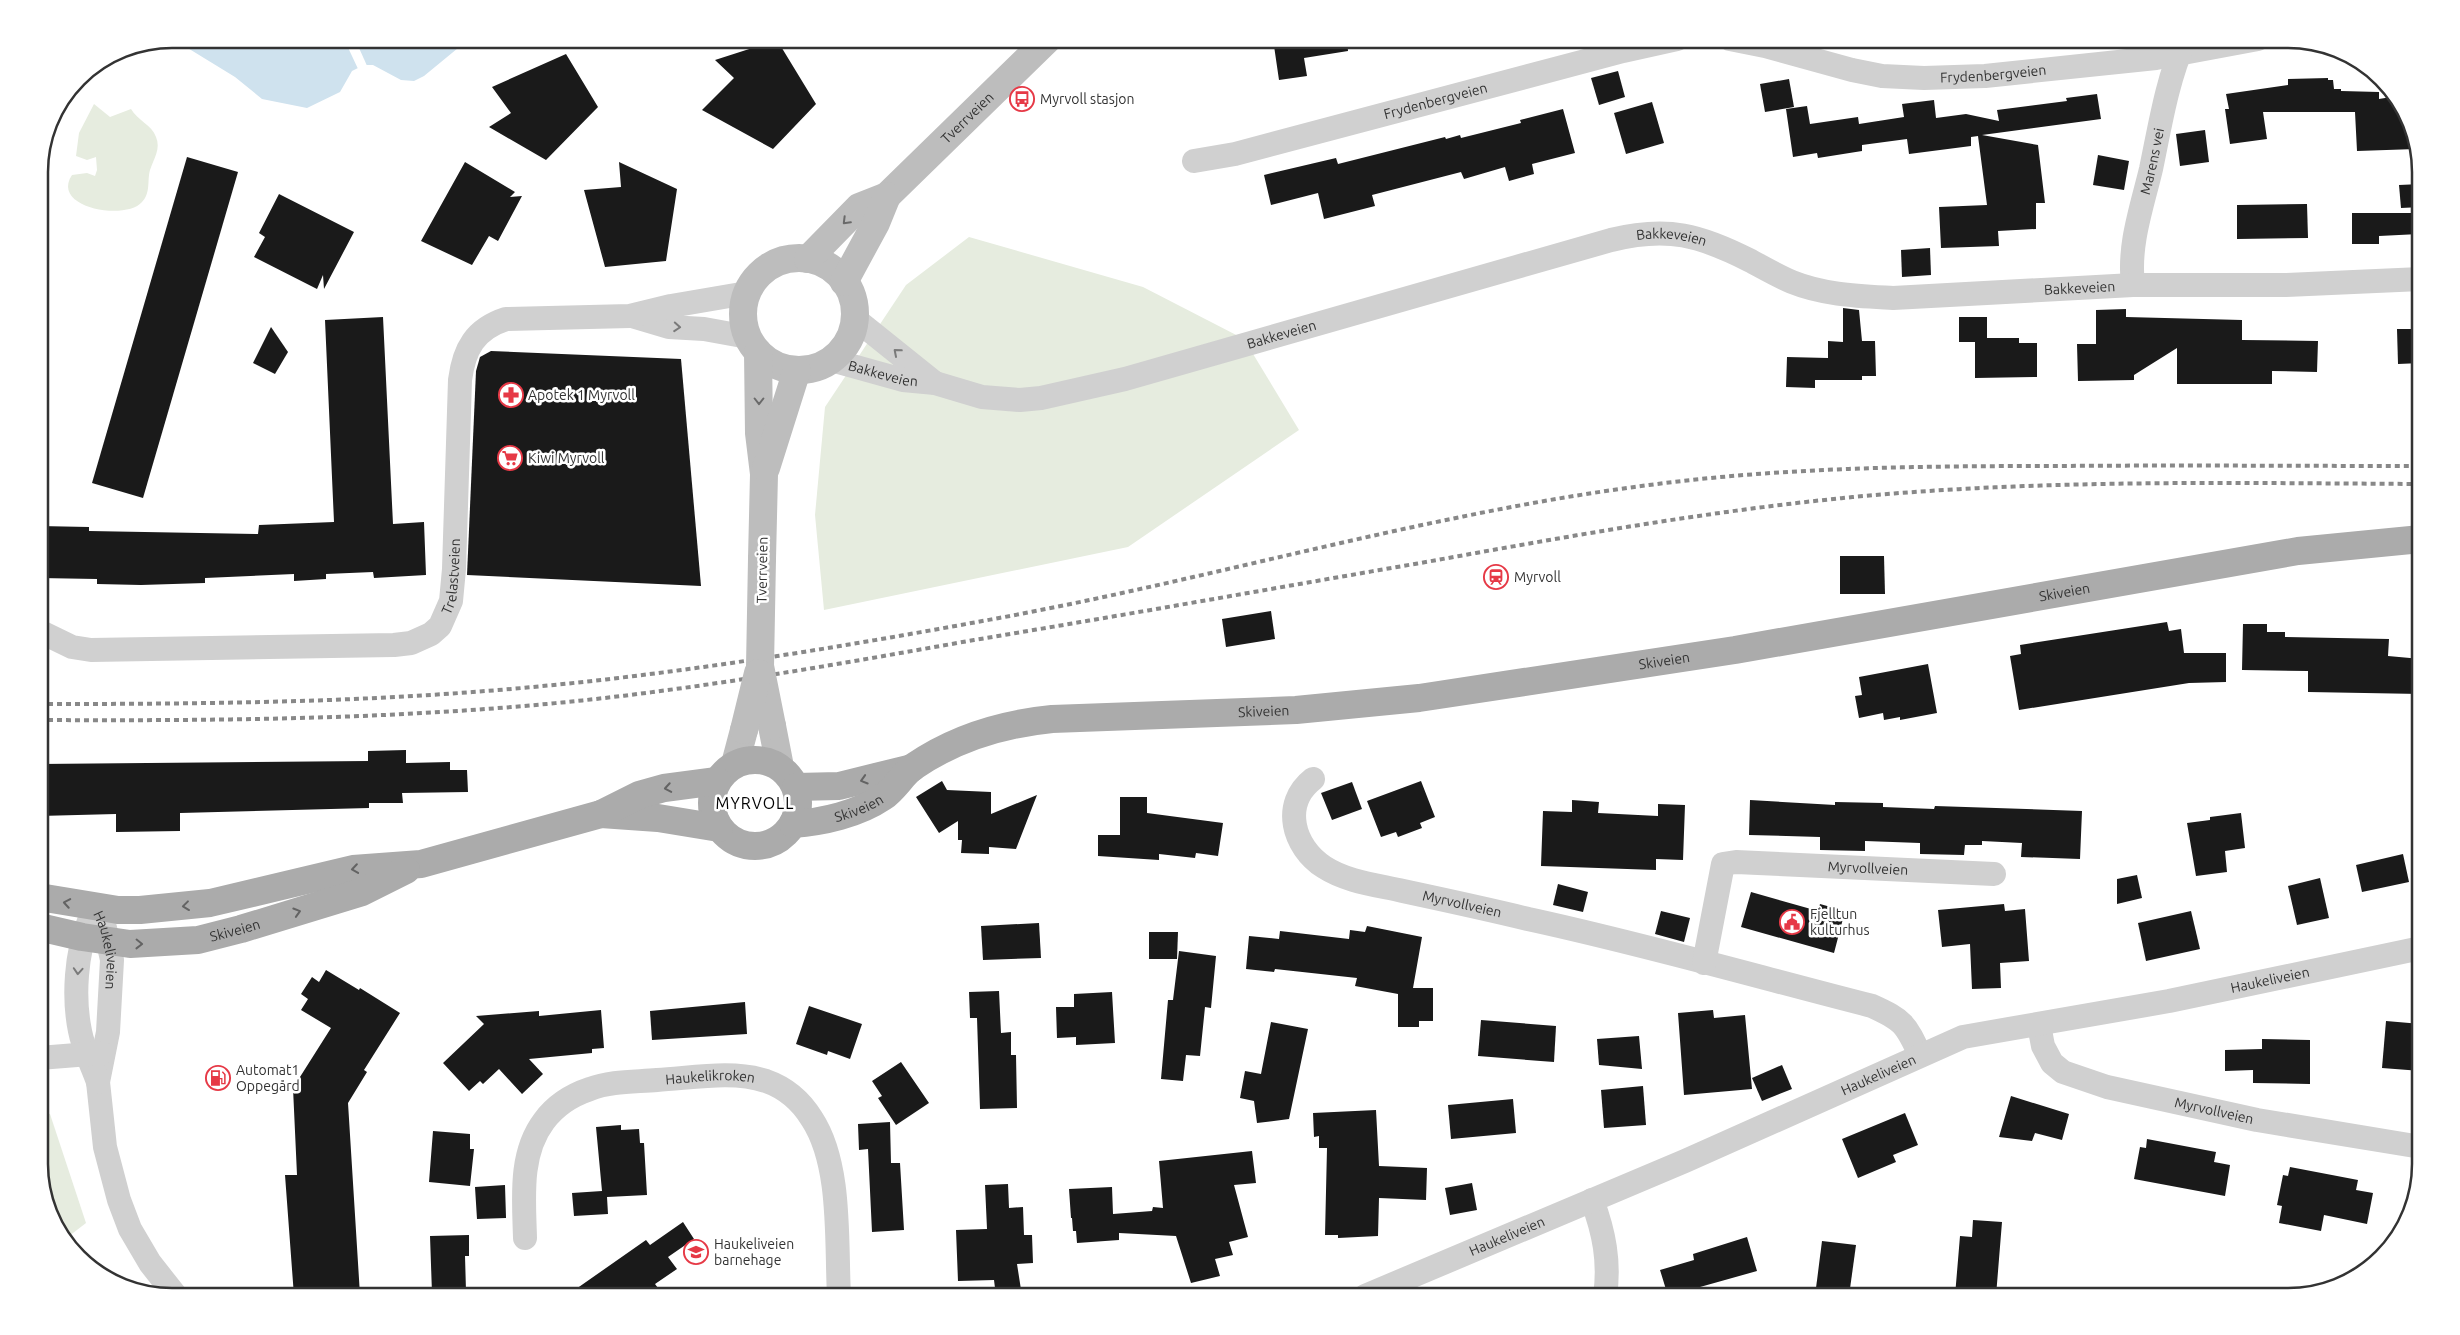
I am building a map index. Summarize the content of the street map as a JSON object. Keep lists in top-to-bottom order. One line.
{"streets":{"main road":["Tverrveien","Skiveien"],"street":["Frydenbergveien","Marens vei","Bakkeveien","Trelastveien","Myrvollveien","Haukeliveien","Haukelikroken"]},"crossings":[["Tverrveien","Bakkeveien"],["Tverrveien","Trelastveien"],["Tverrveien","Skiveien"],["Marens vei","Bakkeveien"],["Bakkeveien","Trelastveien"],["Skiveien","Haukeliveien"],["Myrvollveien","Haukeliveien"]],"districts":["MYRVOLL"],"places":{"bus stop":["Myrvoll stasjon"],"pharmacy":["Apotek 1 Myrvoll"],"supermarket":["Kiwi Myrvoll"],"station":["Myrvoll"],"public building":["Fjelltun kulturhus"],"fuel station":["Automat1 Oppegård"],"school or university":["Haukeliveien barnehage"]}}
